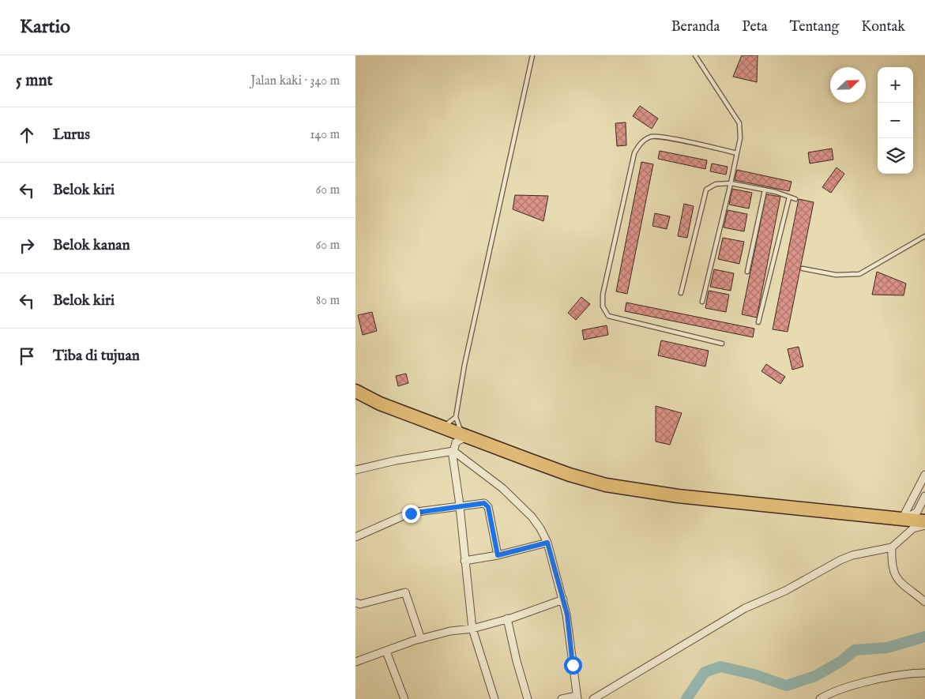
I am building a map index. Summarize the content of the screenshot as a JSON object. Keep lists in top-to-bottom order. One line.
{"north":"top right","page":{"header":"Kartio","nav":["Beranda","Peta","Tentang","Kontak"],"heading":["5 mnt","Jalan kaki · 340 m"],"map_buttons":["+","−"],"list":[["Lurus","140 m"],["Belok kiri","60 m"],["Belok kanan","60 m"],["Belok kiri","80 m"],"Tiba di tujuan"]}}
